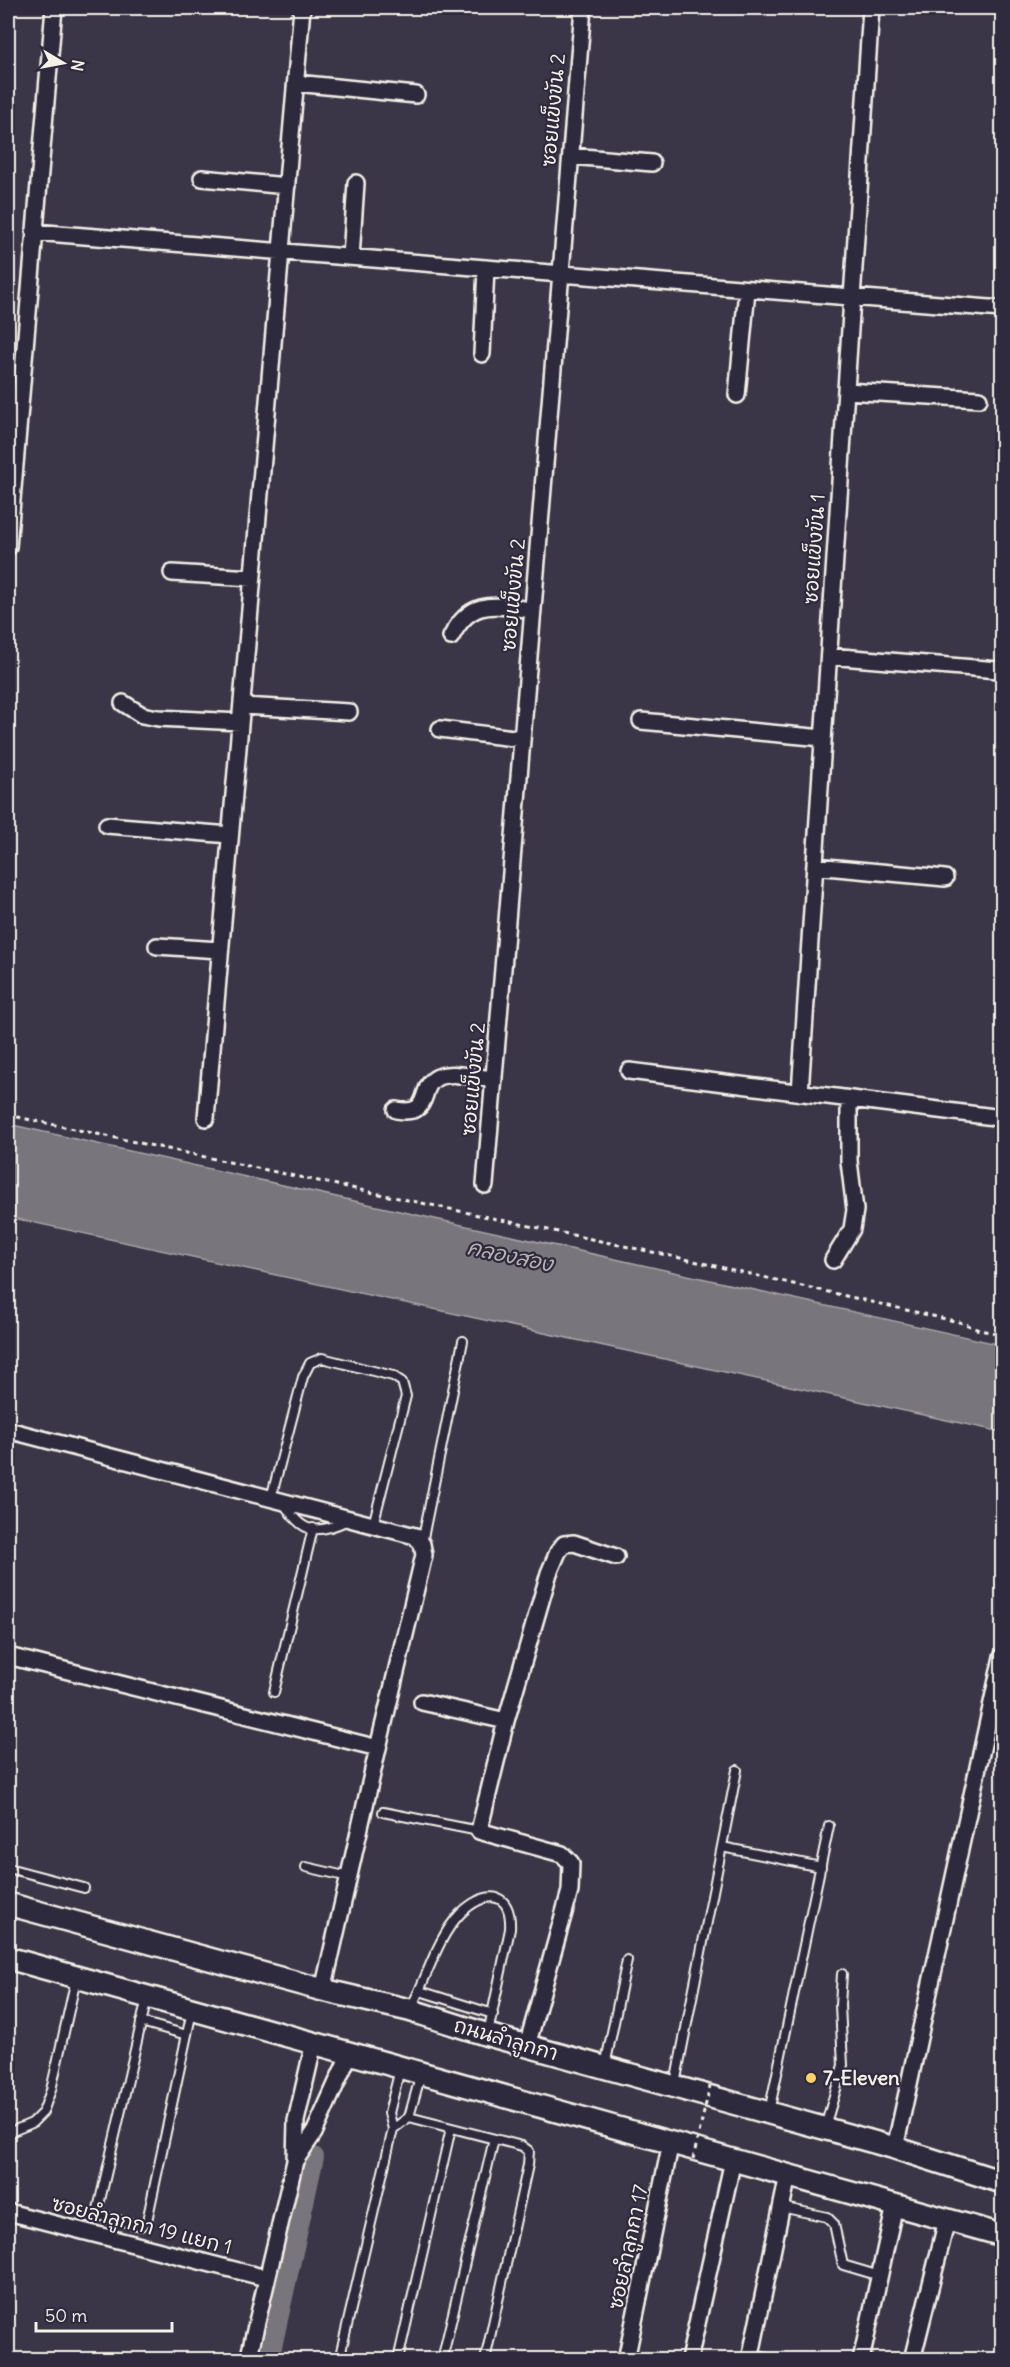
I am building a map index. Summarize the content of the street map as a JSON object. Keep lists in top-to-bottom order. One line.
{"streets":{"main road":["ถนนลำลูกกา"],"street":["ซอยแข็งขัน 2","ซอยแข็งขัน 1","ซอยลำลูกกา 19 แยก 1","ซอยลำลูกกา 17"]},"water":["คลองสอง"],"places":["7-Eleven"],"scale_bar":"50 m","north":"right"}
